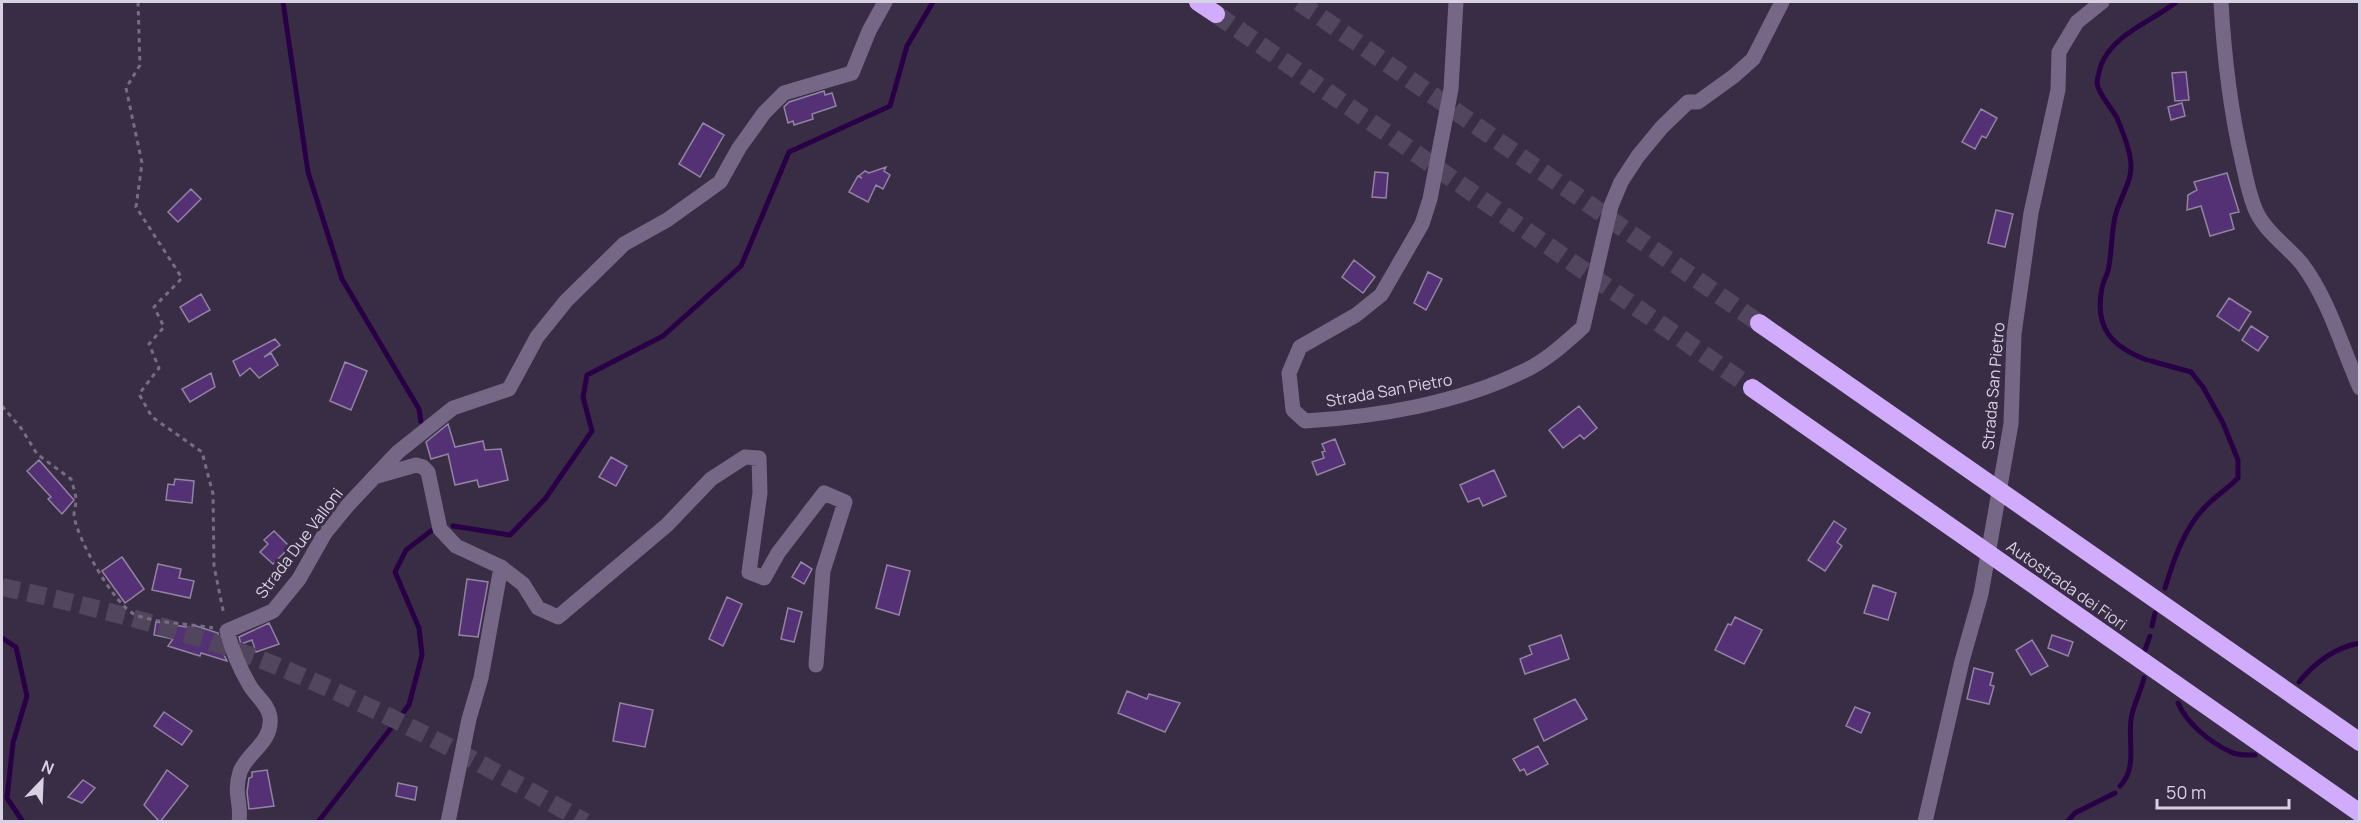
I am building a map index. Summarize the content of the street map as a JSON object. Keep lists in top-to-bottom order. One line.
{"streets":{"highway":["Autostrada dei Fiori"],"street":["Strada San Pietro","Strada Due Valloni"]},"scale_bar":"50 m","north":"top right"}
